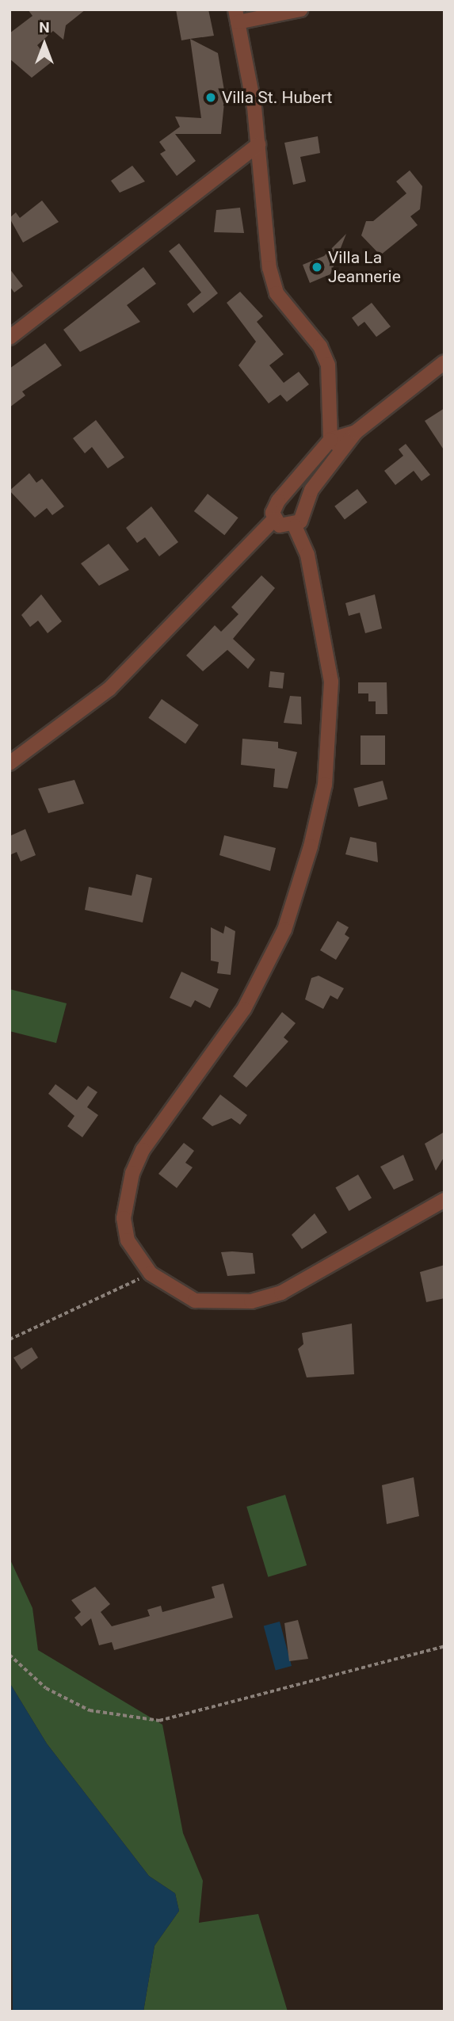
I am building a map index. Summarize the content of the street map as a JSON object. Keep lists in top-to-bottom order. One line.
{"places":["Villa St. Hubert","Villa La Jeannerie"],"north":"top"}
